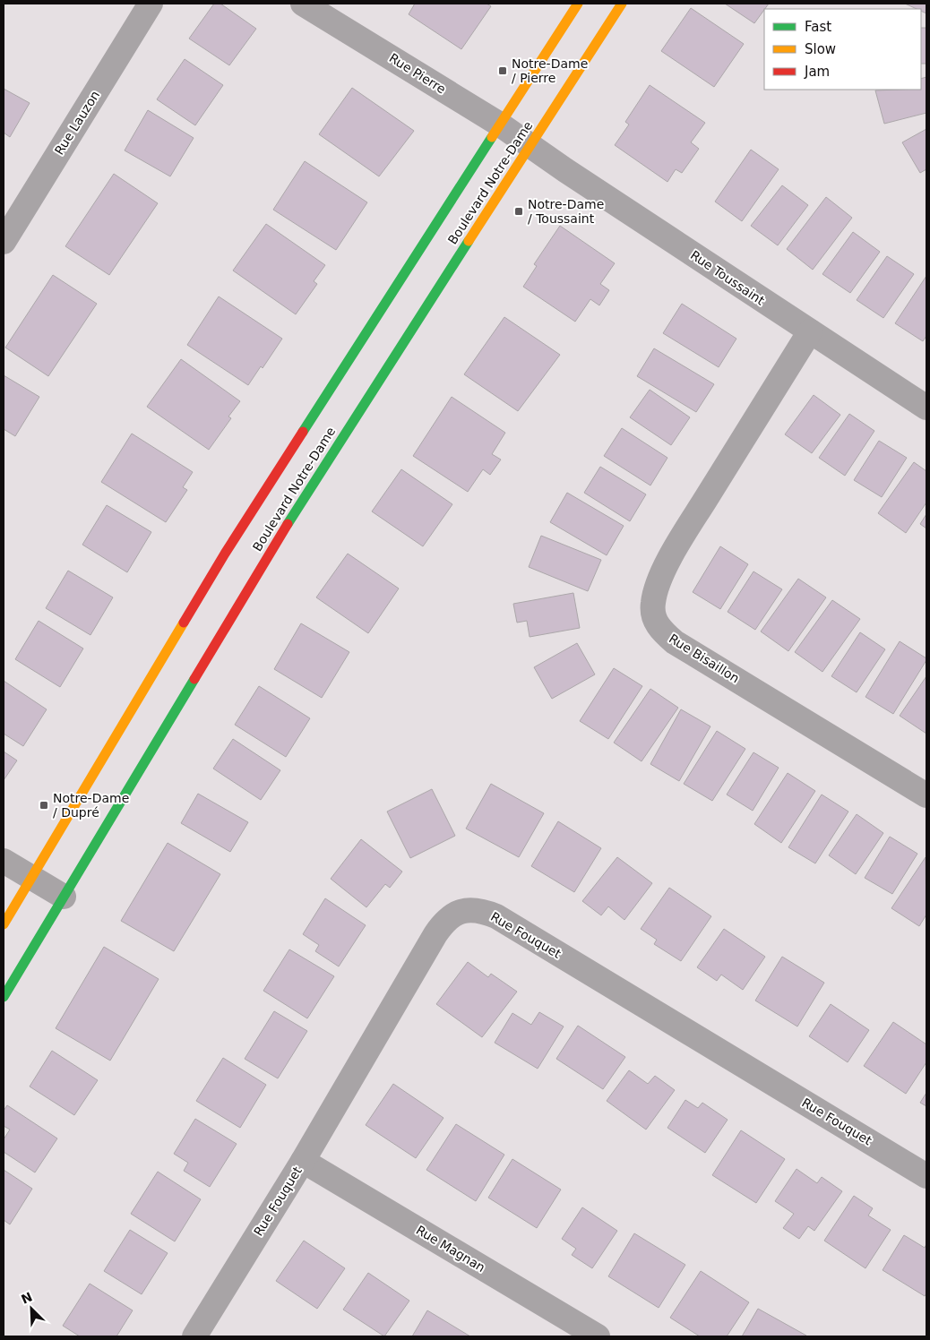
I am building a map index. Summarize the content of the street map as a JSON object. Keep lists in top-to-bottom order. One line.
{"streets":{"street":["Rue Pierre","Rue Lauzon","Boulevard Notre-Dame","Rue Toussaint","Rue Bisaillon","Rue Fouquet","Rue Magnan"]},"crossings":[["Rue Pierre","Boulevard Notre-Dame"],["Rue Pierre","Rue Toussaint"],["Boulevard Notre-Dame","Rue Toussaint"],["Rue Toussaint","Rue Bisaillon"],["Rue Fouquet","Rue Magnan"]],"places":{"transit":["Notre-Dame / Pierre","Notre-Dame / Toussaint","Notre-Dame / Dupré"]},"legend":["Fast","Slow","Jam"],"north":"top left"}
